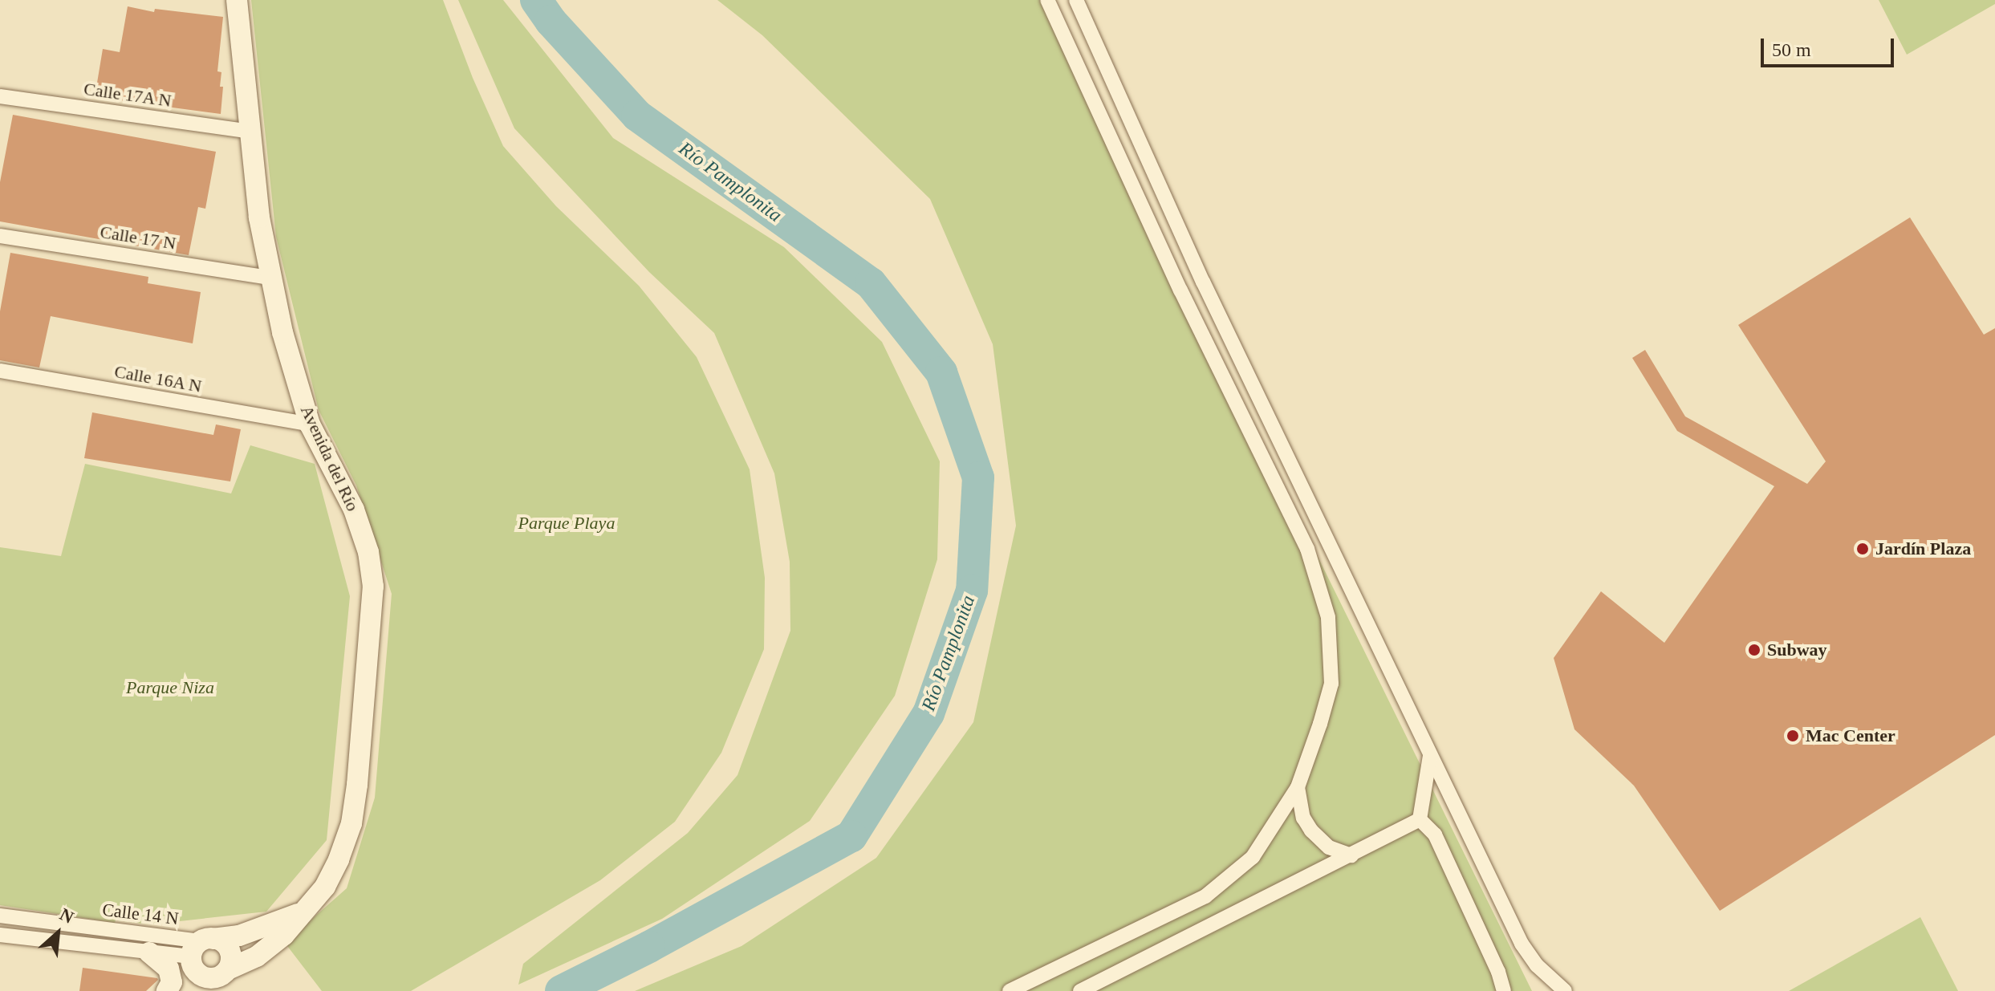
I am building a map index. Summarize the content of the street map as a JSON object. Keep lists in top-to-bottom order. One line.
{"streets":{"main road":["Avenida del Río"],"street":["Calle 17A N","Calle 17 N","Calle 16A N","Calle 14 N"]},"crossings":[["Calle 17A N","Avenida del Río"],["Calle 17 N","Avenida del Río"],["Calle 16A N","Avenida del Río"]],"water":["Río Pamplonita"],"parks":["Parque Playa","Parque Niza"],"places":["Jardín Plaza","Subway","Mac Center"],"scale_bar":"50 m","north":"top right"}
